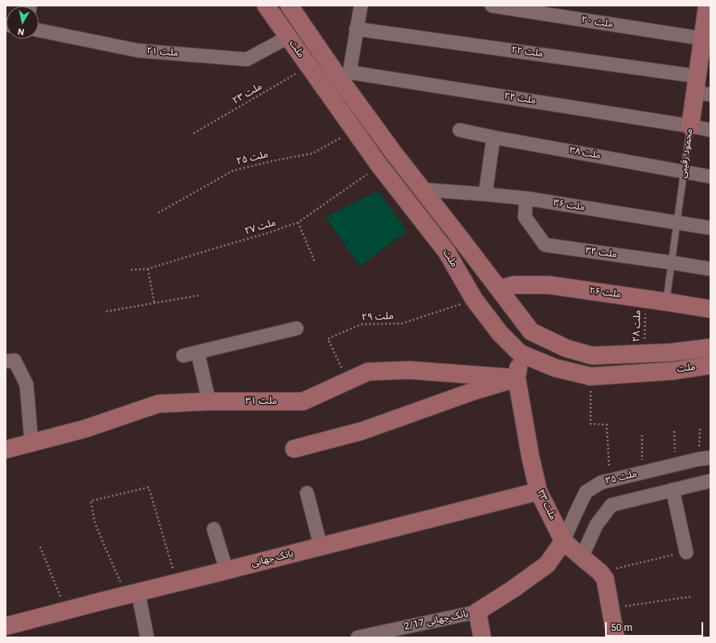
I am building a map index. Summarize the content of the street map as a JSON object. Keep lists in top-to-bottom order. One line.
{"streets":{"street":["ملت ۲۰","ملت","ملت ۲۱","ملت ۲۲","ملت ۲۴","ملت ۳۸","محمود رقیبی","ملت ۳۶","ملت ۳۴","ملت ۲۶","ملت ۳۱","ملت ۳۵","ملت ۳۳","بانک جهانی","بانک جهانی 2/17"],"path":["ملت ۲۳","ملت ۲۵","ملت ۲۷","ملت ۲۹","ملت ۲۸"]},"crossings":[["ملت ۲۰","محمود رقیبی"],["ملت","ملت ۲۱"],["ملت","ملت ۲۳"],["ملت","ملت ۲۴"],["ملت","ملت ۲۵"],["ملت","ملت ۳۶"],["ملت","ملت ۲۷"],["ملت","ملت ۲۶"],["ملت","ملت ۲۹"],["ملت","ملت ۲۸"],["ملت","ملت ۳۳"],["ملت ۲۲","محمود رقیبی"],["ملت ۲۴","محمود رقیبی"],["ملت ۳۸","محمود رقیبی"],["محمود رقیبی","ملت ۳۶"],["محمود رقیبی","ملت ۳۴"],["محمود رقیبی","ملت ۲۶"],["ملت ۳۶","ملت ۳۴"],["ملت ۲۶","ملت ۲۸"],["ملت ۲۹","ملت ۳۱"],["ملت ۳۱","ملت ۳۳"],["ملت ۳۵","ملت ۳۳"],["ملت ۳۳","بانک جهانی"]],"scale_bar":"50 m","north":"bottom"}
